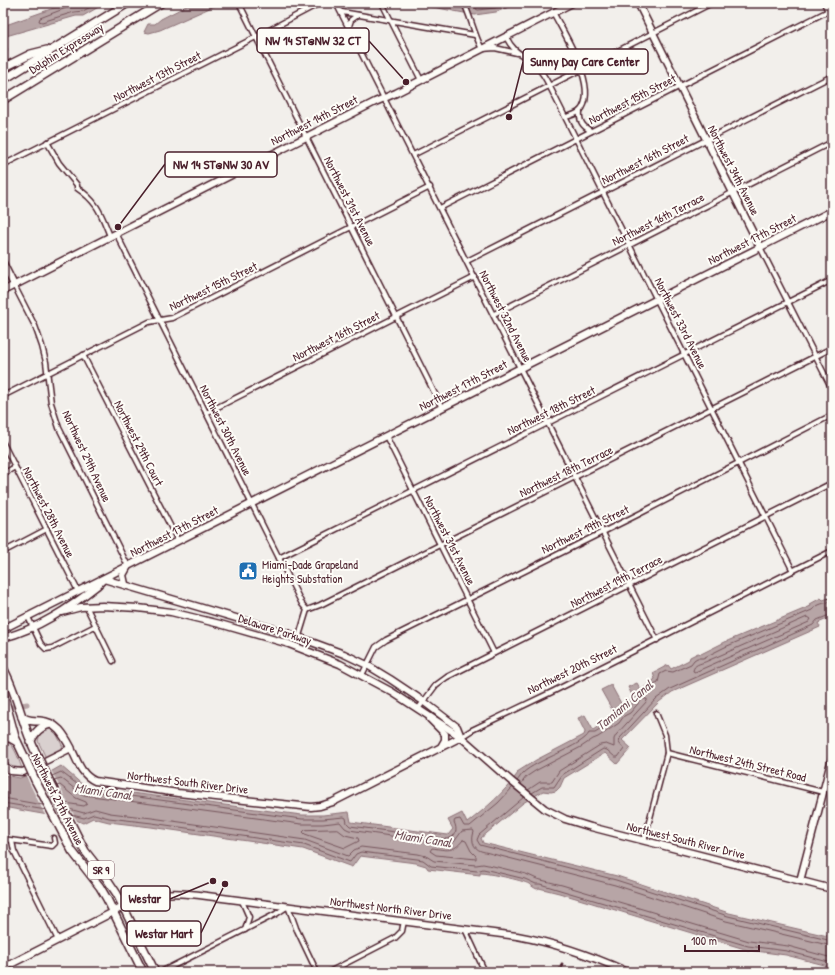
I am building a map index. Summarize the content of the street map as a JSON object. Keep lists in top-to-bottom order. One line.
{"streets":{"highway":["Dolphin Expressway","Northwest 27th Avenue","SR 9"],"street":["Northwest 13th Street","Northwest 15th Street","Northwest 14th Street","Northwest 16th Street","Northwest 34th Avenue","Northwest 31st Avenue","Northwest 16th Terrace","Northwest 17th Street","Northwest 32nd Avenue","Northwest 33rd Avenue","Northwest 18th Street","Northwest 30th Avenue","Northwest 29th Court","Northwest 29th Avenue","Northwest 18th Terrace","Northwest 28th Avenue","Northwest 19th Street","Northwest 19th Terrace","Delaware Parkway","Northwest 20th Street","Northwest 24th Street Road","Northwest South River Drive","Northwest North River Drive"]},"crossings":[["Northwest 13th Street","Northwest 31st Avenue"],["Northwest 13th Street","Northwest 30th Avenue"],["Northwest 15th Street","Northwest 34th Avenue"],["Northwest 15th Street","Northwest 31st Avenue"],["Northwest 15th Street","Northwest 32nd Avenue"],["Northwest 15th Street","Northwest 33rd Avenue"],["Northwest 15th Street","Northwest 30th Avenue"],["Northwest 15th Street","Northwest 29th Court"],["Northwest 15th Street","Northwest 29th Avenue"],["Northwest 14th Street","Northwest 31st Avenue"],["Northwest 14th Street","Northwest 32nd Avenue"],["Northwest 14th Street","Northwest 30th Avenue"],["Northwest 14th Street","Northwest 29th Avenue"],["Northwest 16th Street","Northwest 34th Avenue"],["Northwest 16th Street","Northwest 31st Avenue"],["Northwest 16th Street","Northwest 32nd Avenue"],["Northwest 16th Street","Northwest 33rd Avenue"],["Northwest 16th Street","Northwest 30th Avenue"],["Northwest 34th Avenue","Northwest 16th Terrace"],["Northwest 34th Avenue","Northwest 17th Street"],["Northwest 34th Avenue","Northwest 18th Street"],["Northwest 34th Avenue","Northwest 18th Terrace"],["Northwest 31st Avenue","Northwest 17th Street"],["Northwest 31st Avenue","Northwest 18th Street"],["Northwest 31st Avenue","Northwest 18th Terrace"],["Northwest 31st Avenue","Northwest 19th Street"],["Northwest 31st Avenue","Northwest 19th Terrace"],["Northwest 16th Terrace","Northwest 32nd Avenue"],["Northwest 16th Terrace","Northwest 33rd Avenue"],["Northwest 17th Street","Northwest 32nd Avenue"],["Northwest 17th Street","Northwest 33rd Avenue"],["Northwest 17th Street","Northwest 30th Avenue"],["Northwest 17th Street","Northwest 29th Court"],["Northwest 17th Street","Northwest 29th Avenue"],["Northwest 17th Street","Northwest 28th Avenue"],["Northwest 17th Street","Delaware Parkway"],["Northwest 32nd Avenue","Northwest 18th Street"],["Northwest 32nd Avenue","Northwest 18th Terrace"],["Northwest 32nd Avenue","Northwest 19th Street"],["Northwest 32nd Avenue","Northwest 19th Terrace"],["Northwest 32nd Avenue","Northwest 20th Street"],["Northwest 33rd Avenue","Northwest 18th Street"],["Northwest 33rd Avenue","Northwest 18th Terrace"],["Northwest 33rd Avenue","Northwest 19th Street"],["Northwest 33rd Avenue","Northwest 19th Terrace"],["Northwest 33rd Avenue","Northwest 20th Street"],["Northwest 18th Street","Northwest 30th Avenue"],["Northwest 30th Avenue","Northwest 18th Terrace"],["Northwest 19th Street","Delaware Parkway"],["Northwest 19th Terrace","Delaware Parkway"],["Delaware Parkway","Northwest 20th Street"],["Delaware Parkway","Northwest South River Drive"],["Northwest 20th Street","Northwest South River Drive"],["Northwest 27th Avenue","Northwest North River Drive"]],"water":["Tamiami Canal","Miami Canal"],"places":{"other":["NW 14 ST@NW 32 CT","Sunny Day Care Center","NW 14 ST@NW 30 AV","Westar","Westar Mart"],"public building":["Miami-Dade Grapeland Heights Substation"]},"scale_bar":"100 m"}
